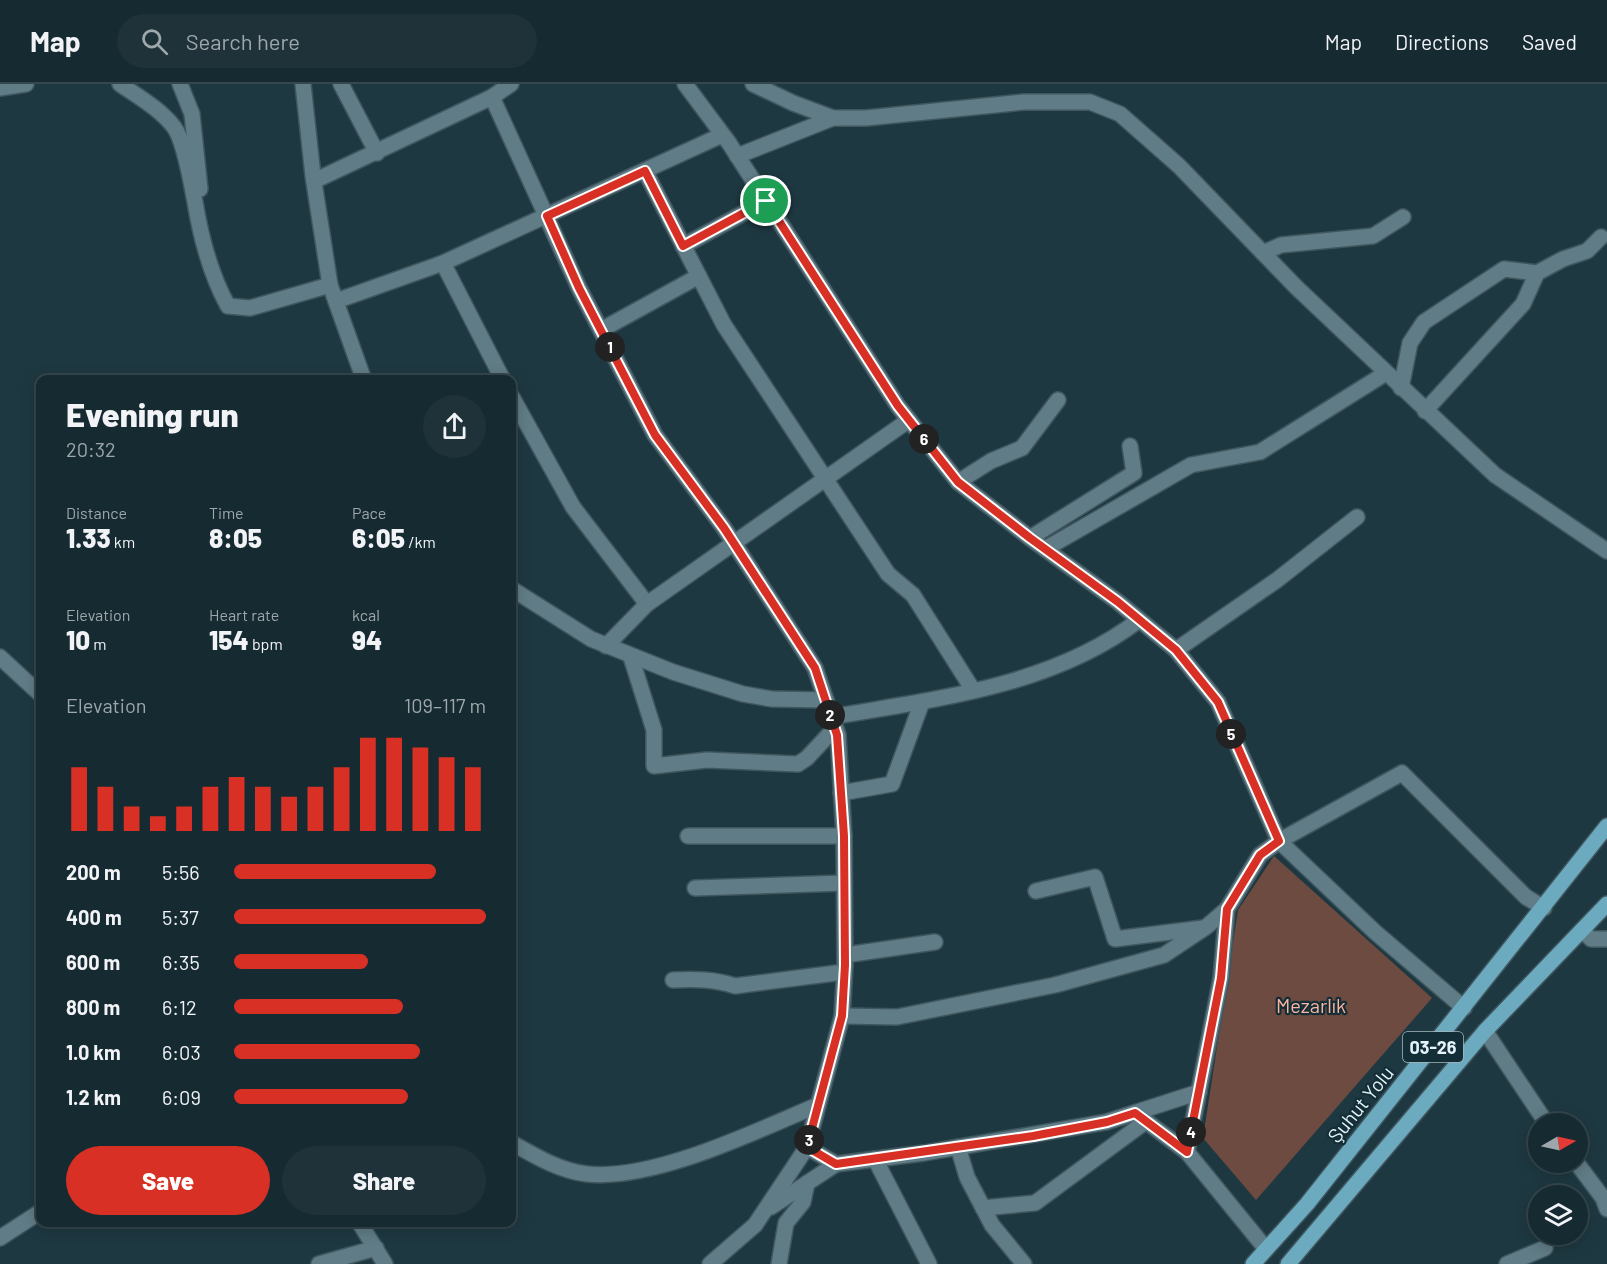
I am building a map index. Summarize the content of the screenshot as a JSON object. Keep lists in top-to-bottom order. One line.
{"streets":{"main road":["03-26","Şuhut Yolu"]},"parks":["Mezarlık"],"north":"right","page":{"header":"Map","search":"Search here","nav":["Map","Directions","Saved"],"pins":["1","6","2","5","4","3"],"heading":["Evening run","20:32"],"stats":[["Distance","1.33 km"],["Time","8:05"],["Pace","6:05 /km"],["Elevation","10 m"],["Heart rate","154 bpm"],["kcal","94"]],"chart":["Elevation","109–117 m"],"list":[{"name":"200 m","note":"5:56"},{"name":"400 m","note":"5:37"},{"name":"600 m","note":"6:35"},{"name":"800 m","note":"6:12"},{"name":"1.0 km","note":"6:03"},{"name":"1.2 km","note":"6:09"}],"buttons":["Save","Share"]}}
